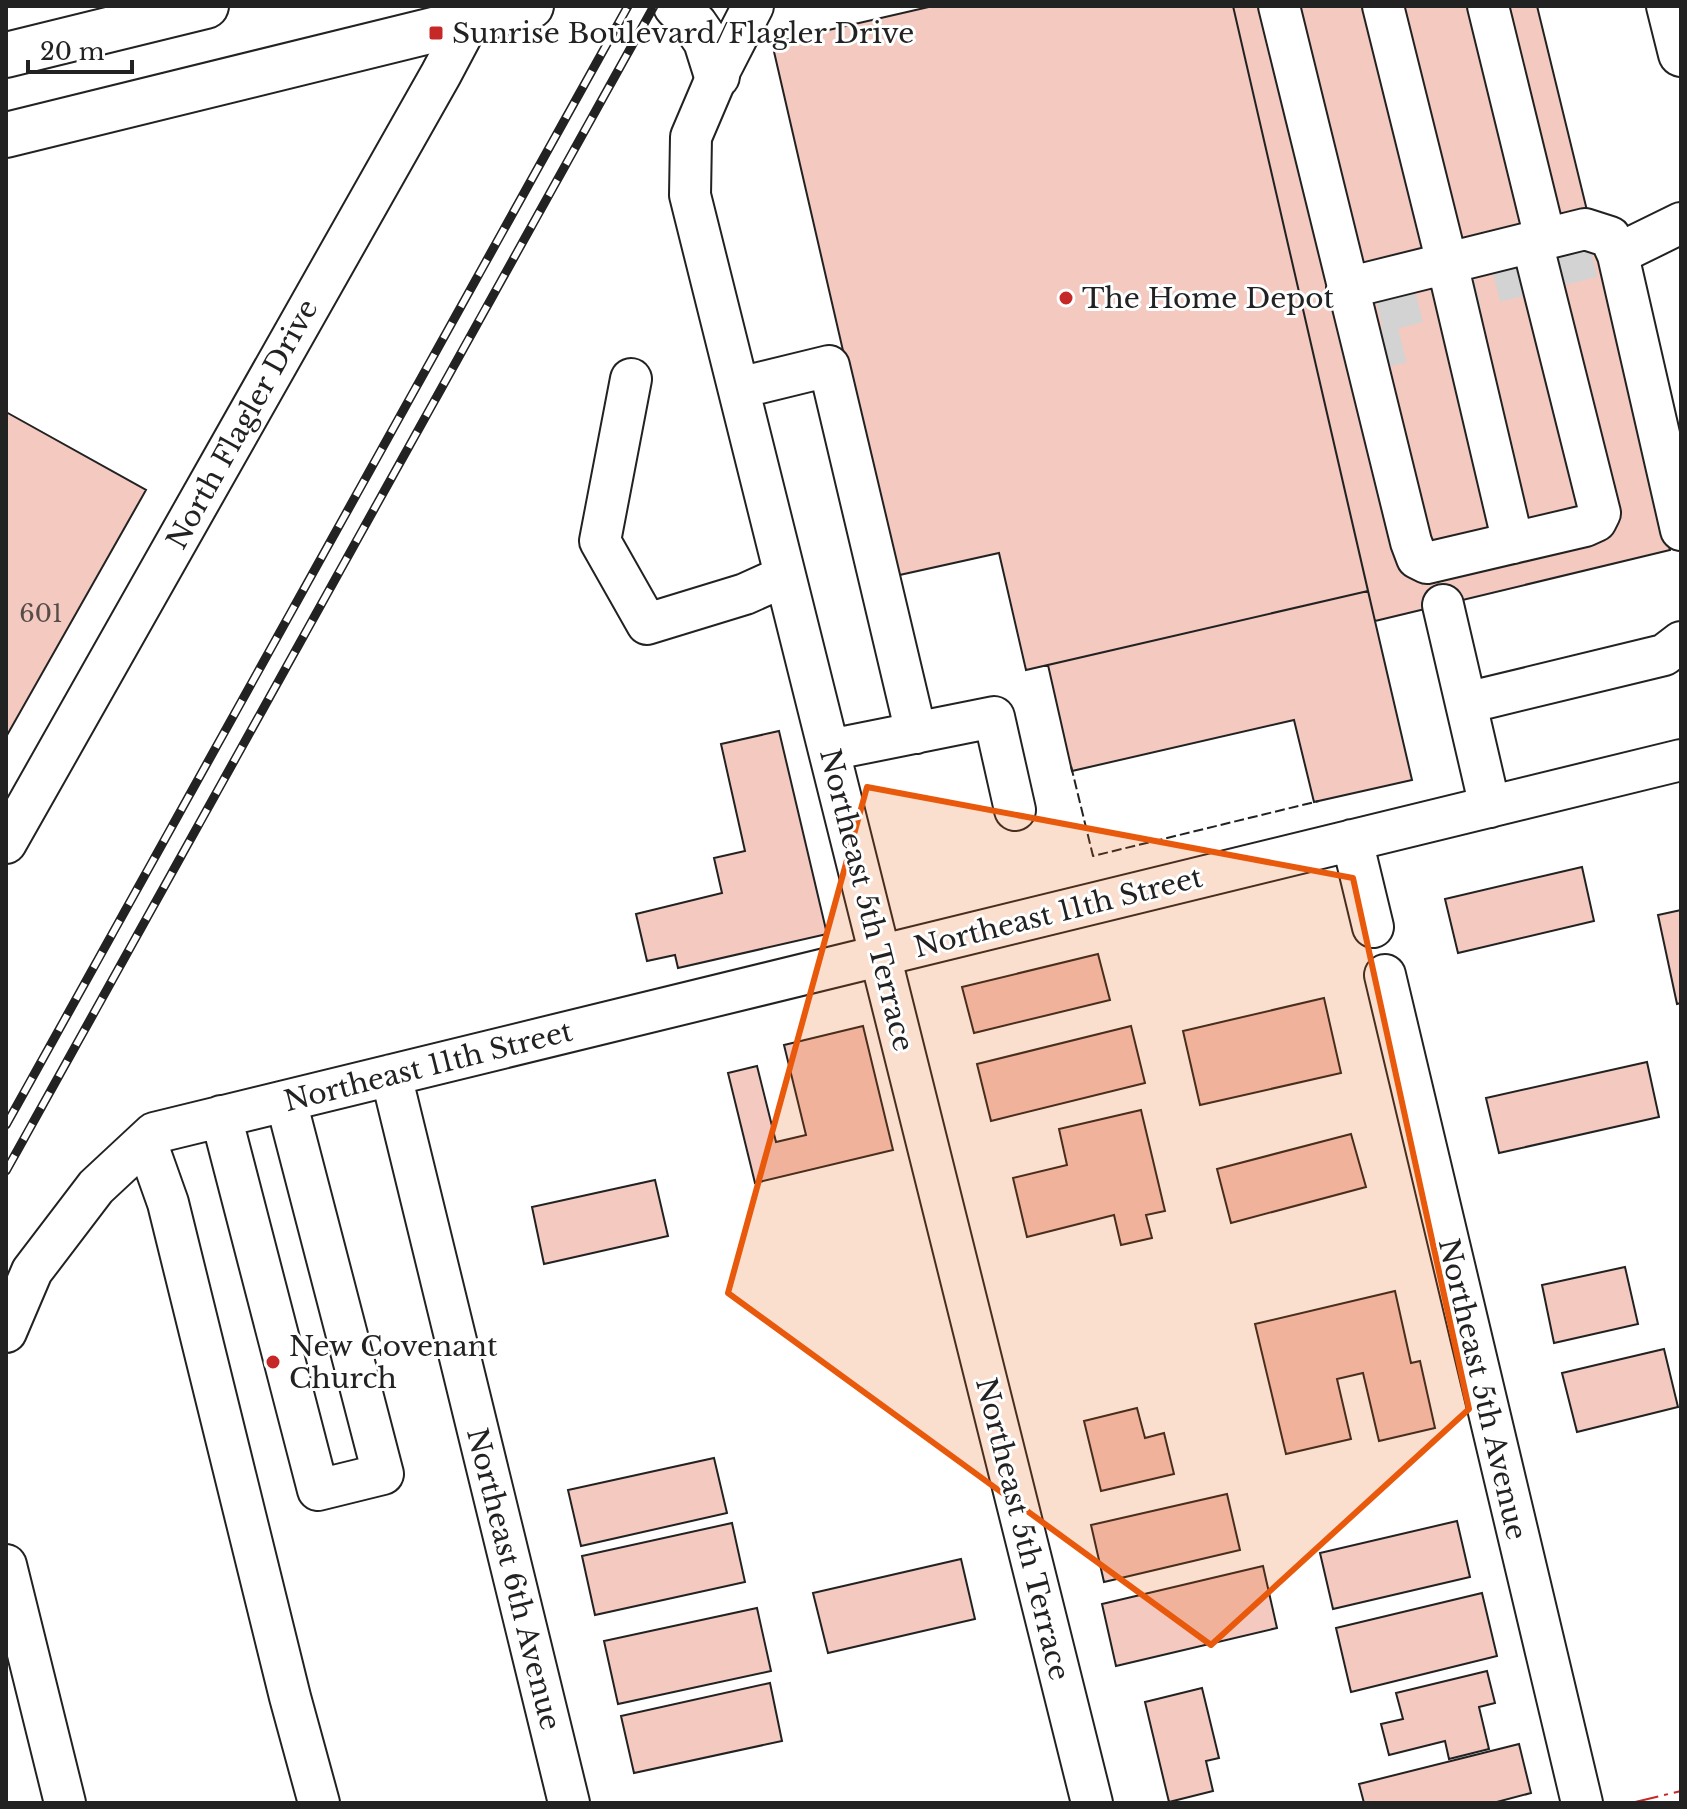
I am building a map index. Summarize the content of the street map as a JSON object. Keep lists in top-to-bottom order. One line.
{"streets":{"street":["North Flagler Drive","Northeast 5th Terrace","Northeast 11th Street","Northeast 5th Avenue","Northeast 6th Avenue"]},"crossings":[["Northeast 5th Terrace","Northeast 11th Street"],["Northeast 11th Street","Northeast 6th Avenue"]],"places":{"transit":["Sunrise Boulevard/Flagler Drive"],"other":["The Home Depot","New Covenant Church"]},"house_numbers":["601"],"scale_bar":"20 m"}
